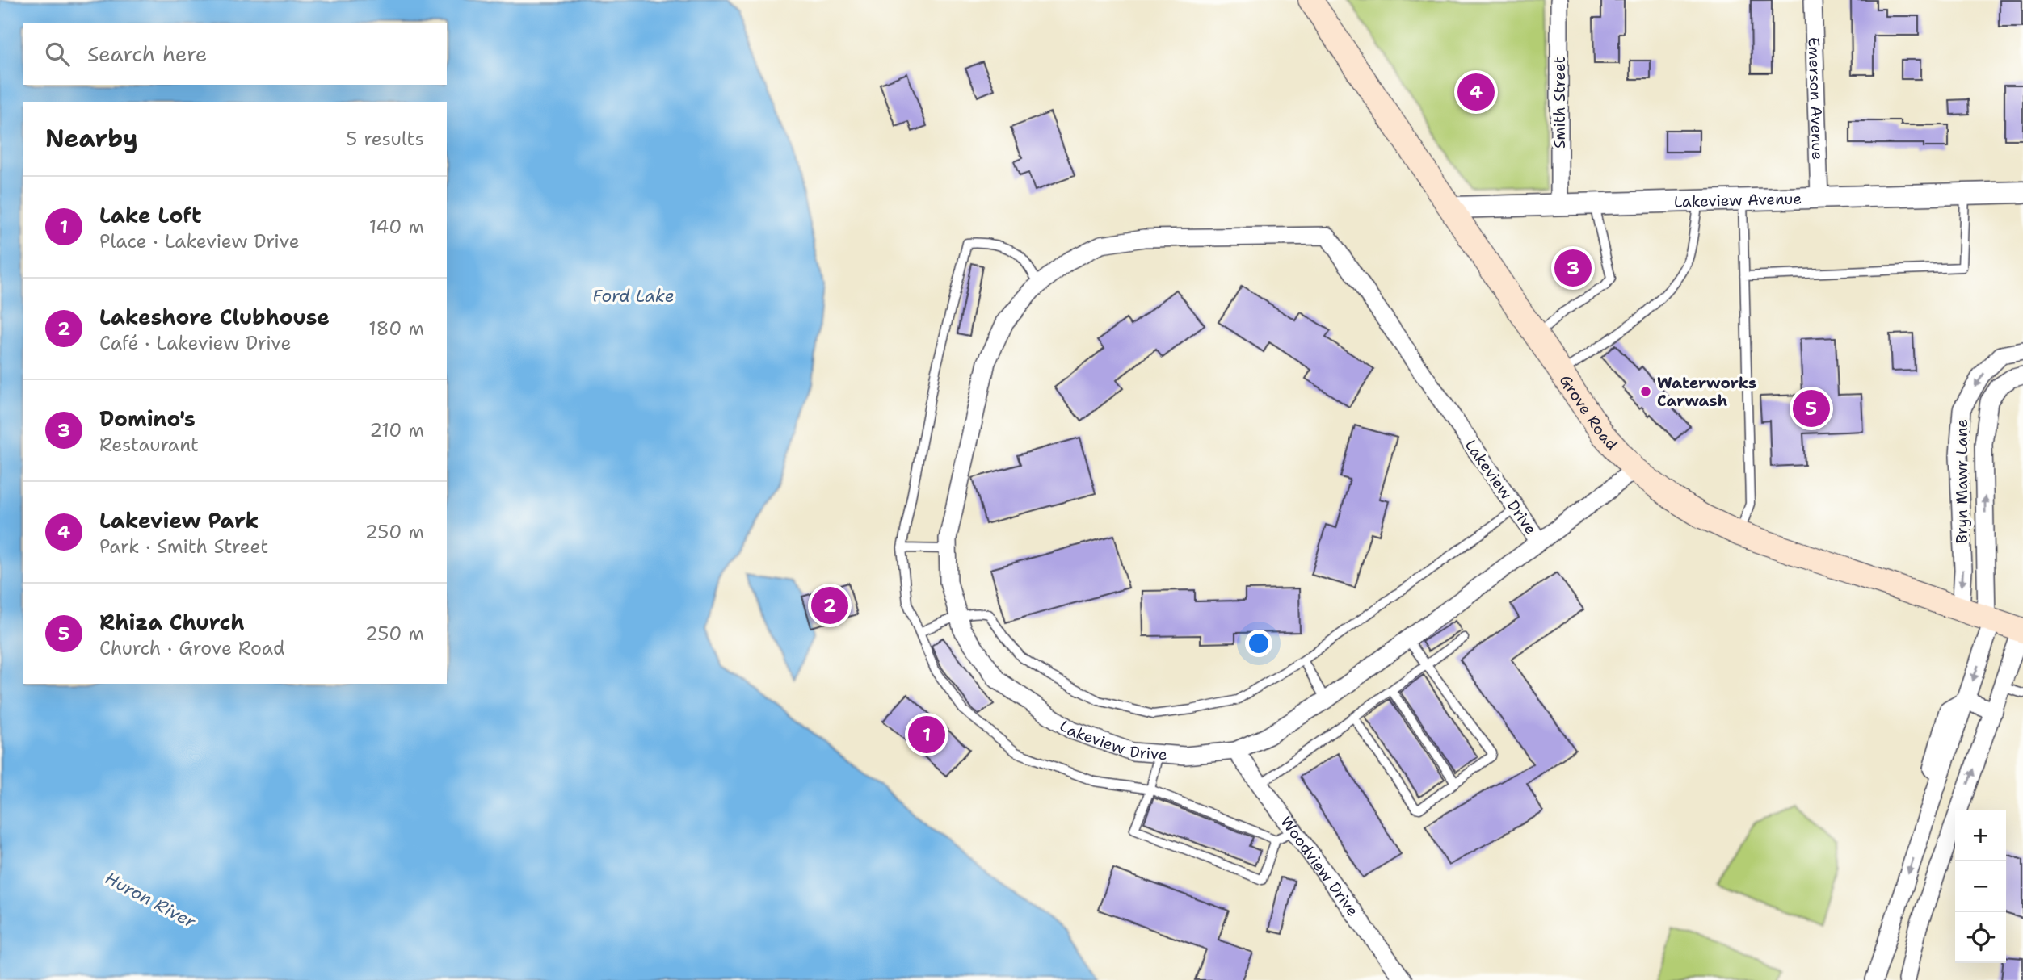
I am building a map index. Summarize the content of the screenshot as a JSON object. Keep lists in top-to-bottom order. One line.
{"streets":{"main road":["Grove Road"],"street":["Emerson Avenue","Smith Street","Lakeview Avenue","Bryn Mawr Lane","Lakeview Drive","Woodview Drive"]},"crossings":[["Emerson Avenue","Lakeview Avenue"],["Smith Street","Lakeview Avenue"],["Lakeview Avenue","Grove Road"],["Grove Road","Bryn Mawr Lane"],["Lakeview Drive","Woodview Drive"]],"water":["Ford Lake","Huron River"],"places":["Waterworks Carwash"],"page":{"search":"Search here","pins":["4","3","5","2","1"],"heading":["Nearby","5 results"],"list":[{"mark":"1","name":"Lake Loft","note":"Place · Lakeview Drive","value":"140 m"},{"mark":"2","name":"Lakeshore Clubhouse","note":"Café · Lakeview Drive","value":"180 m"},{"mark":"3","name":"Domino's","note":"Restaurant","value":"210 m"},{"mark":"4","name":"Lakeview Park","note":"Park · Smith Street","value":"250 m"},{"mark":"5","name":"Rhiza Church","note":"Church · Grove Road","value":"250 m"}],"map_buttons":["+","−"]}}
